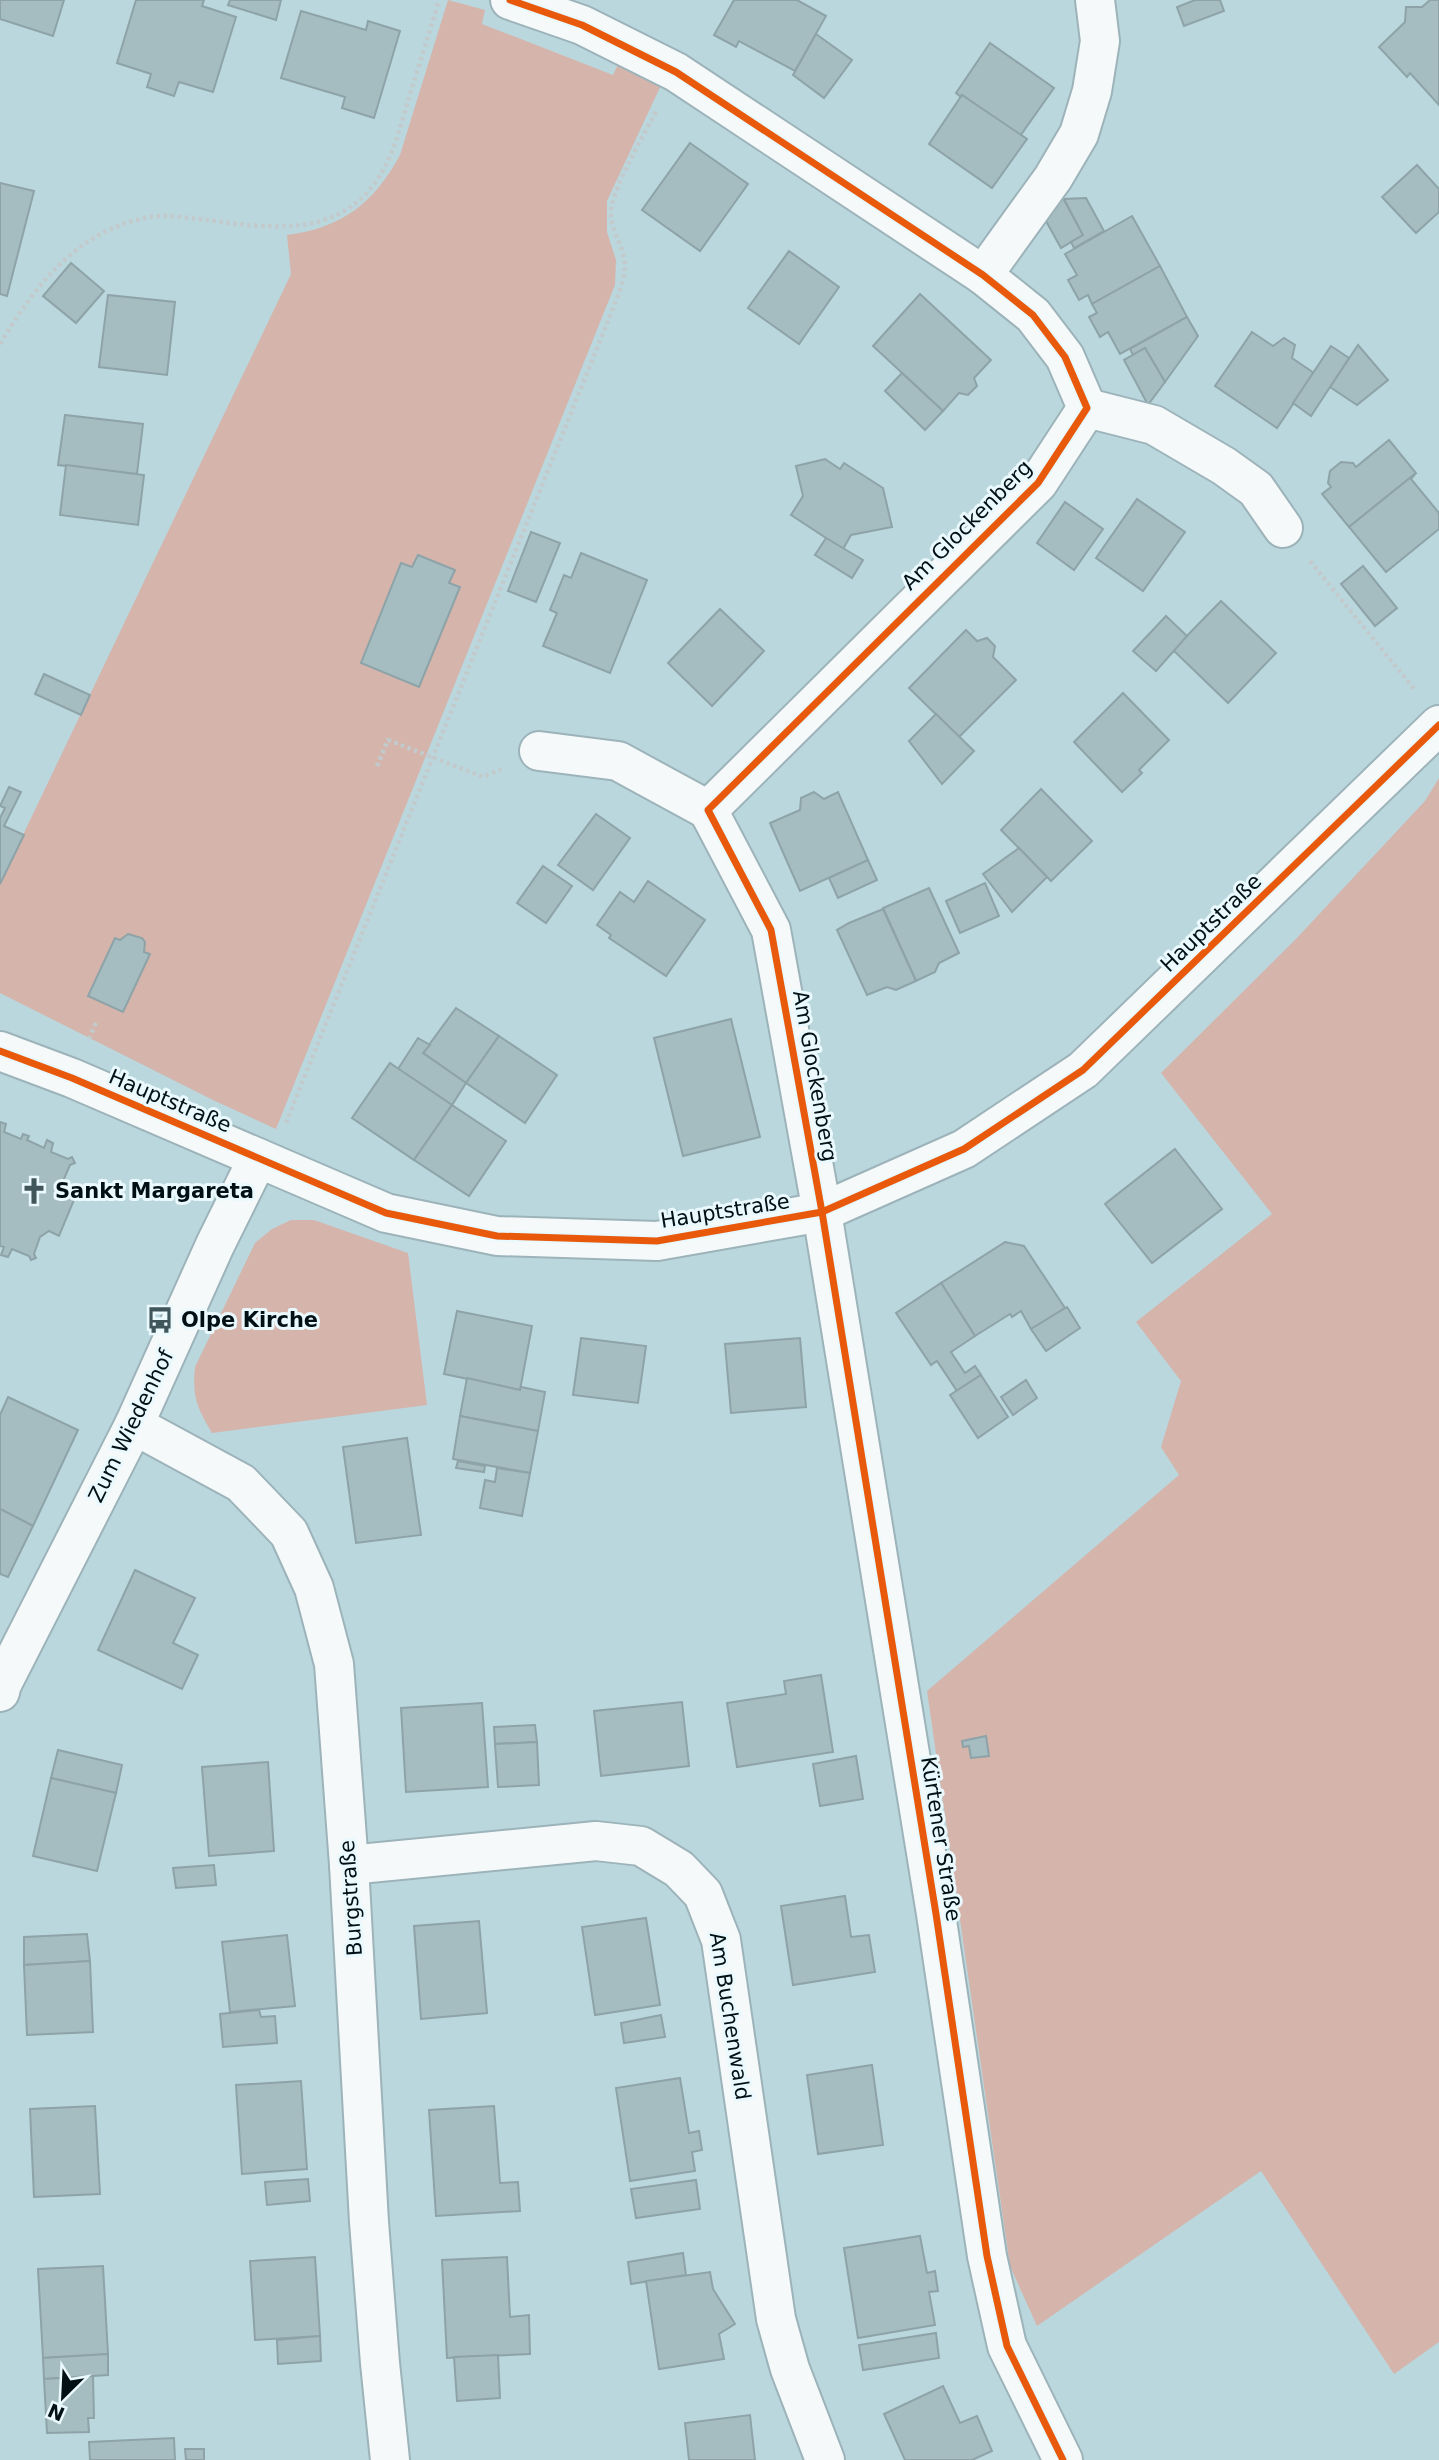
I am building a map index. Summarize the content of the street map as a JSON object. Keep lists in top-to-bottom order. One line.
{"streets":{"street":["Am Glockenberg","Hauptstraße","Zum Wiedenhof","Kürtener Straße","Burgstraße","Am Buchenwald"]},"crossings":[["Am Glockenberg","Hauptstraße"],["Am Glockenberg","Kürtener Straße"],["Hauptstraße","Zum Wiedenhof"],["Hauptstraße","Kürtener Straße"],["Zum Wiedenhof","Burgstraße"],["Burgstraße","Am Buchenwald"]],"places":{"church":["Sankt Margareta"],"bus stop":["Olpe Kirche"]},"north":"bottom left"}
